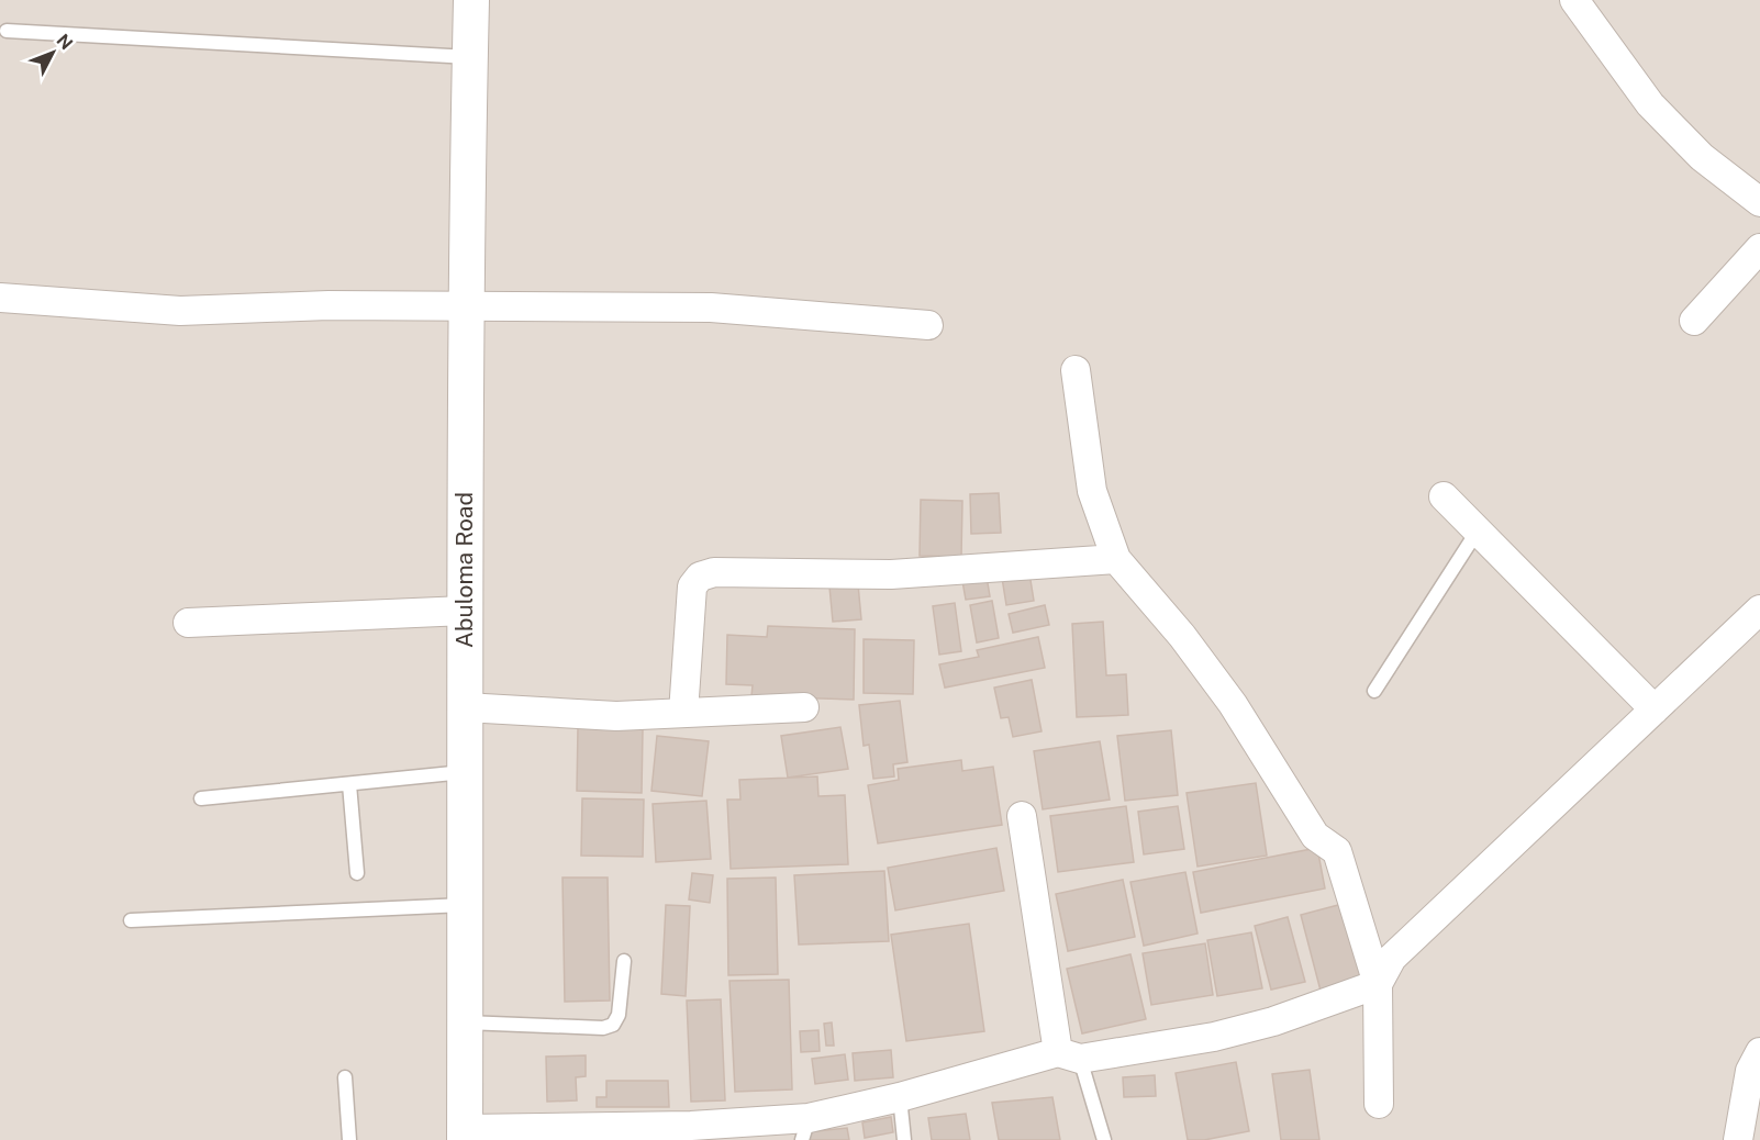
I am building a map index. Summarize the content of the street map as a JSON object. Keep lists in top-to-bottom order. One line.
{"streets":{"street":["Abuloma Road"]},"north":"top right"}
